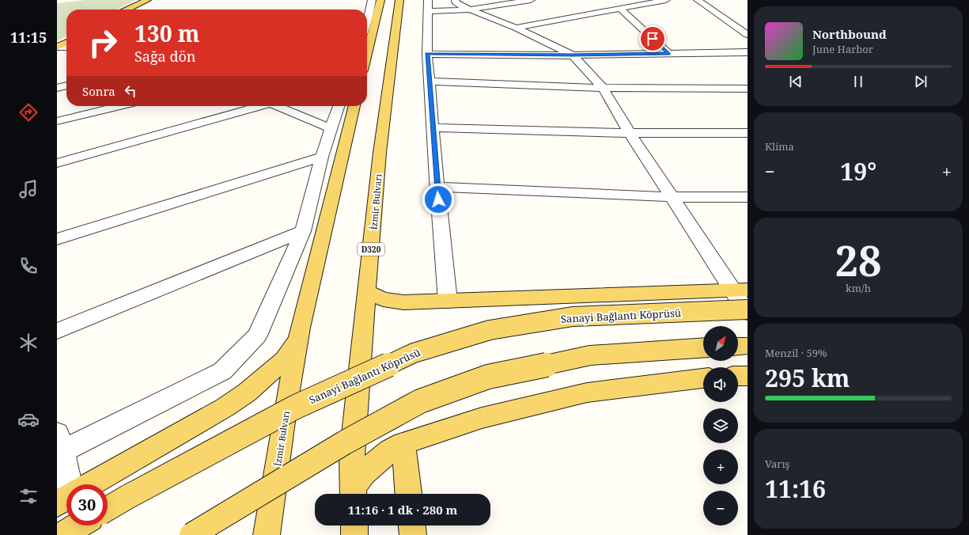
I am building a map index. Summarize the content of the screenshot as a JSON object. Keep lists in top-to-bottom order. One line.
{"streets":{"main road":["İzmir Bulvarı","D320","Sanayi Bağlantı Köprüsü"]},"north":"top right","page":{"tabs":"11:15","turn":["130 m","Sağa dön"],"song":["Northbound","June Harbor"],"then":"Sonra","tile":["Klima",["28","km/h"],["Menzil · 59%","295 km"],["Varış","11:16"]],"heat":["−","19°","+"],"map_buttons":["+","−"],"limit":"30","trip":"11:16 · 1 dk · 280 m"}}
